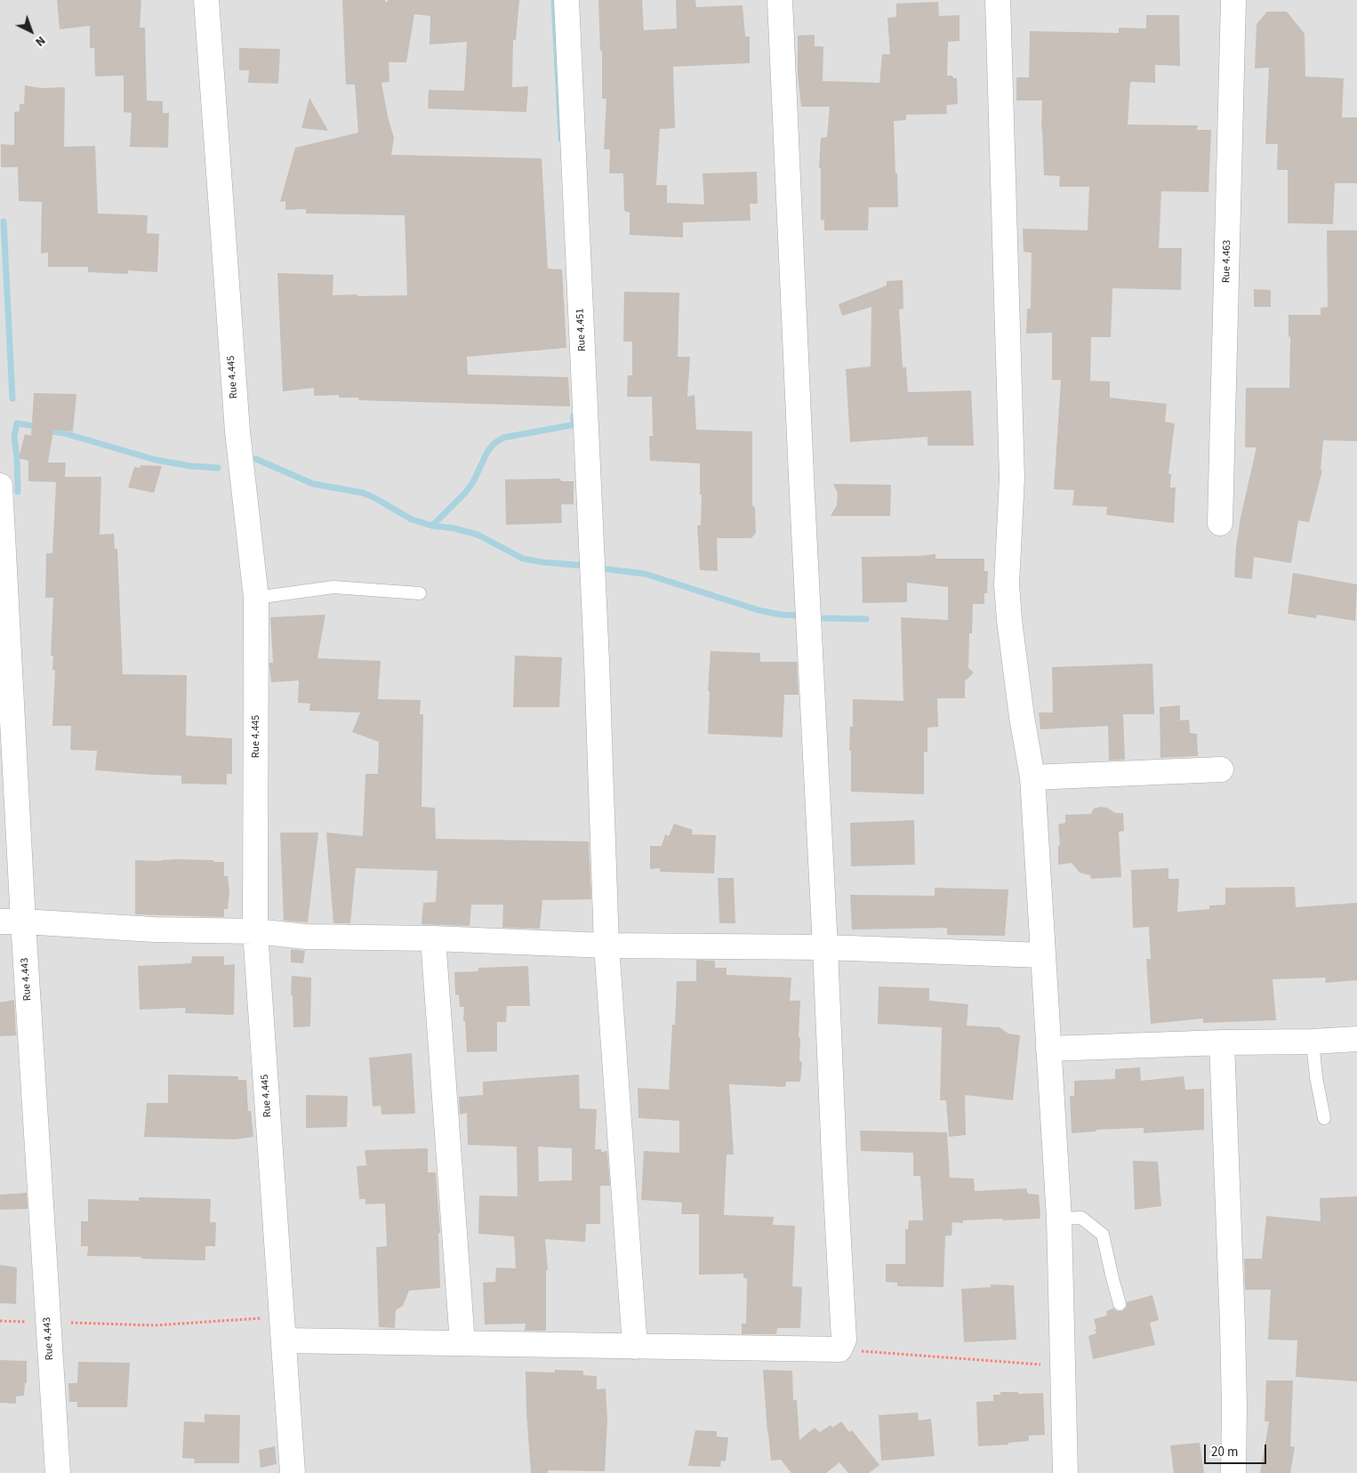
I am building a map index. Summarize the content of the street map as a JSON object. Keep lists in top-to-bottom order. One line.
{"streets":{"street":["Rue 4.463","Rue 4.451","Rue 4.445","Rue 4.443"]},"scale_bar":"20 m","north":"bottom right"}
